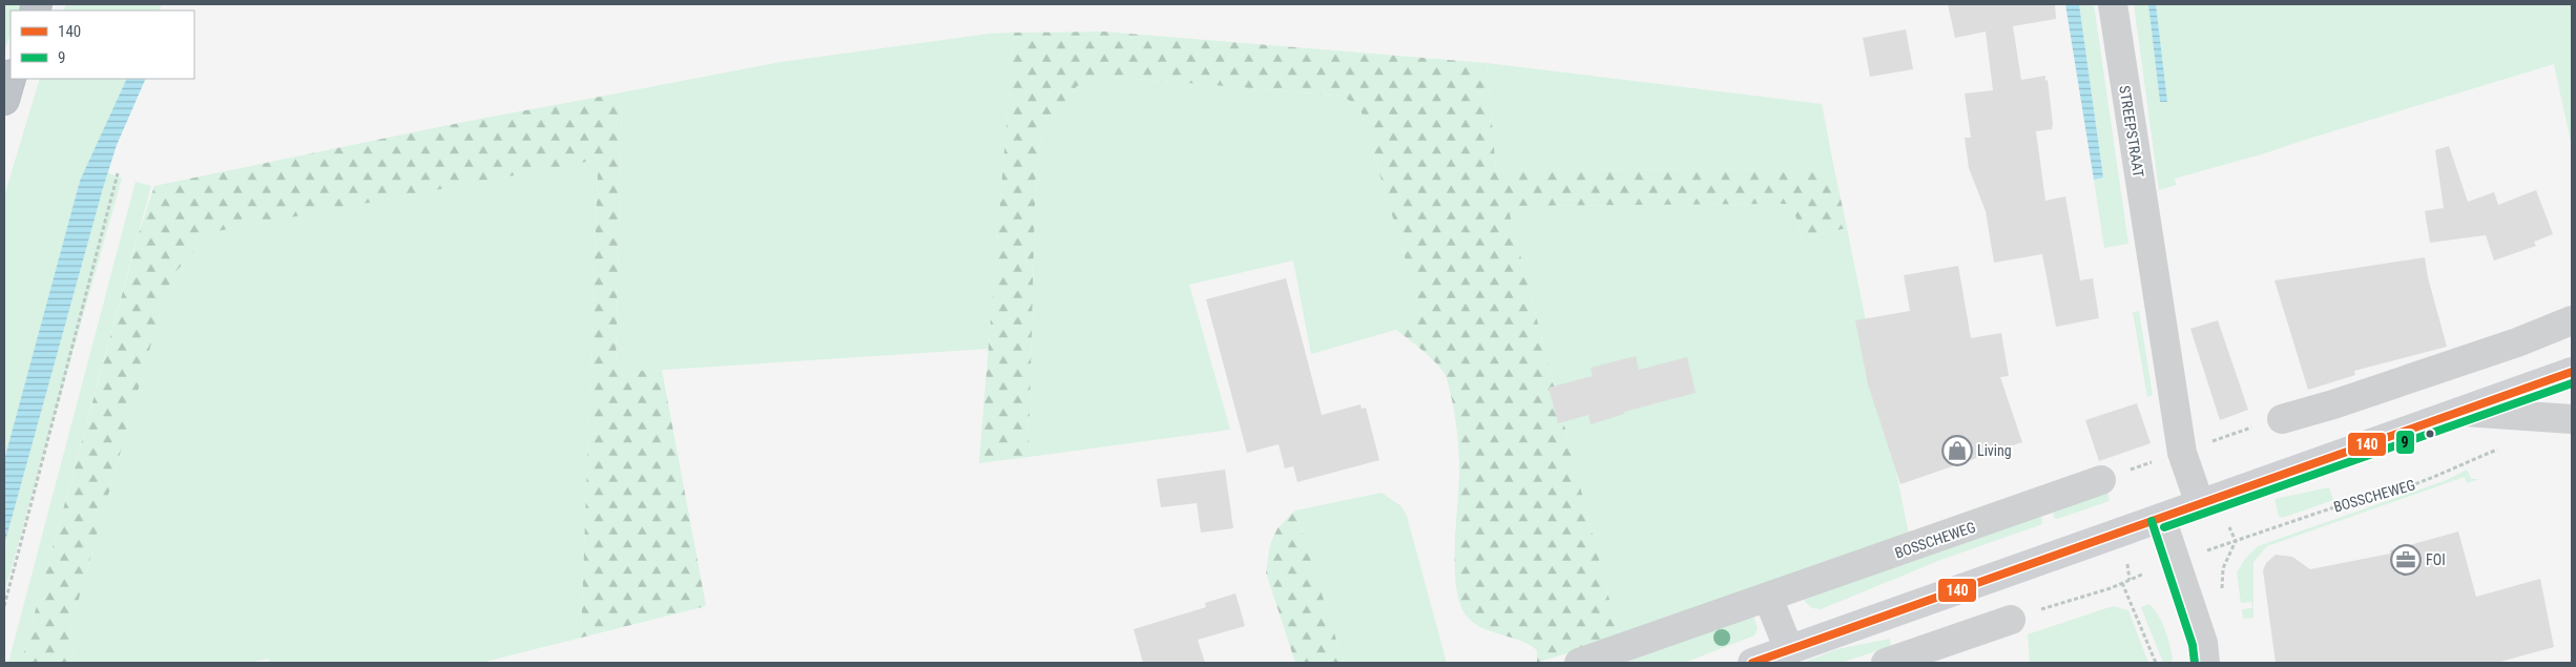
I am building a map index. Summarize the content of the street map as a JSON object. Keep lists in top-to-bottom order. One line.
{"streets":{"street":["STREEPSTRAAT","BOSSCHEWEG"]},"places":{"shop":["Living"],"office":["FOI"]},"lines":["transit line 140","transit line 9"],"legend":["140","9"]}
